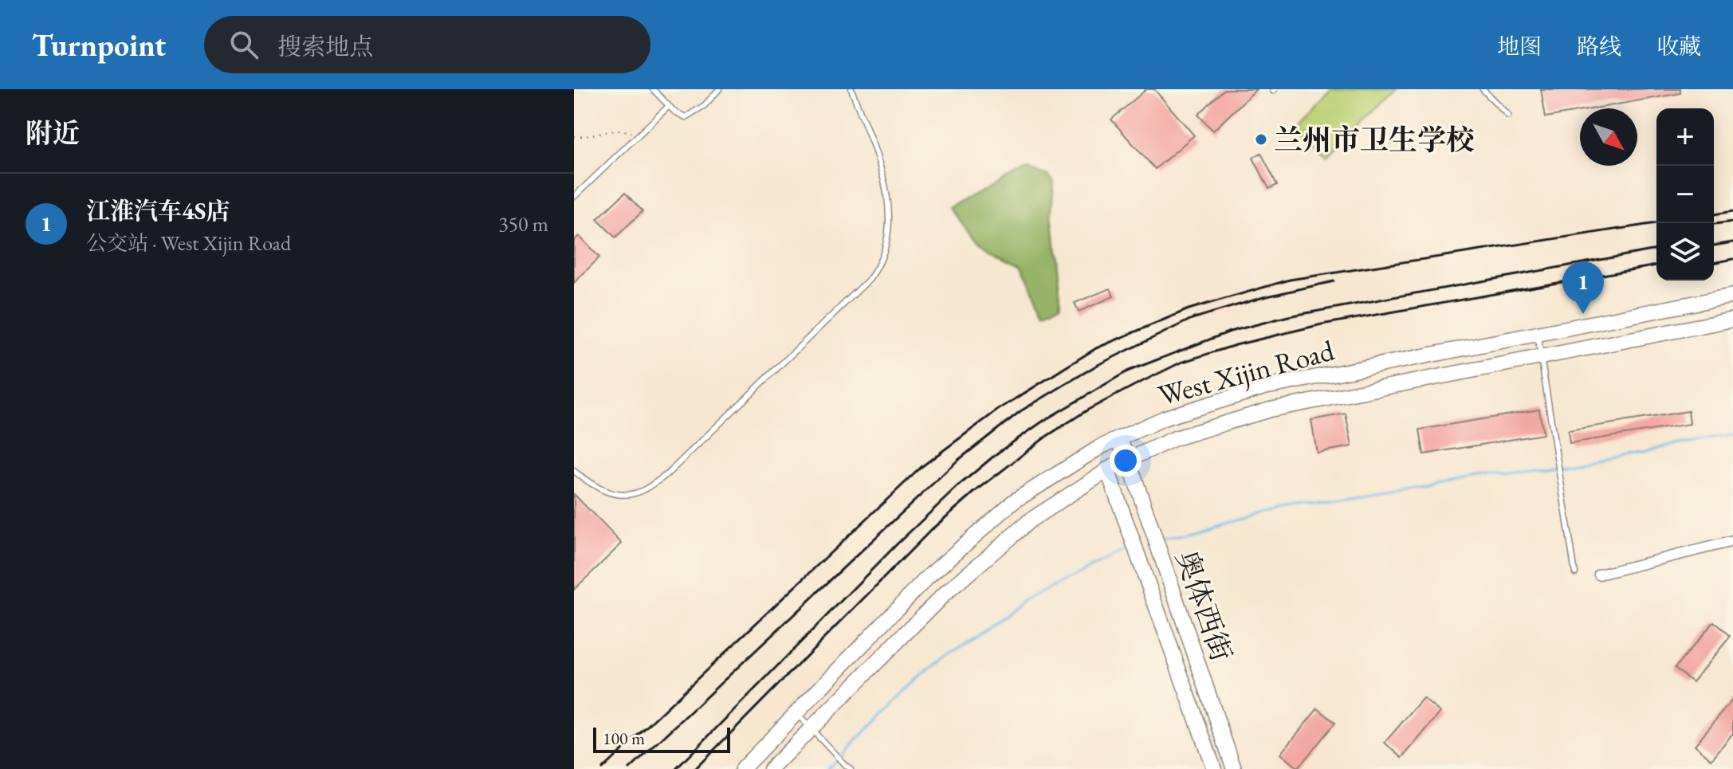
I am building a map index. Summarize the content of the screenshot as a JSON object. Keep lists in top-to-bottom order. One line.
{"streets":{"main road":["West Xijin Road","奥体西街"]},"crossings":[["West Xijin Road","奥体西街"]],"places":["兰州市卫生学校"],"scale_bar":"100 m","north":"bottom right","page":{"header":"Turnpoint","search":"搜索地点","nav":["地图","路线","收藏"],"heading":"附近","map_buttons":["+","−"],"list":[{"mark":"1","name":"江淮汽车4S店","note":"公交站 · West Xijin Road","value":"350 m"}],"pins":"1","scale":"100 m"}}
